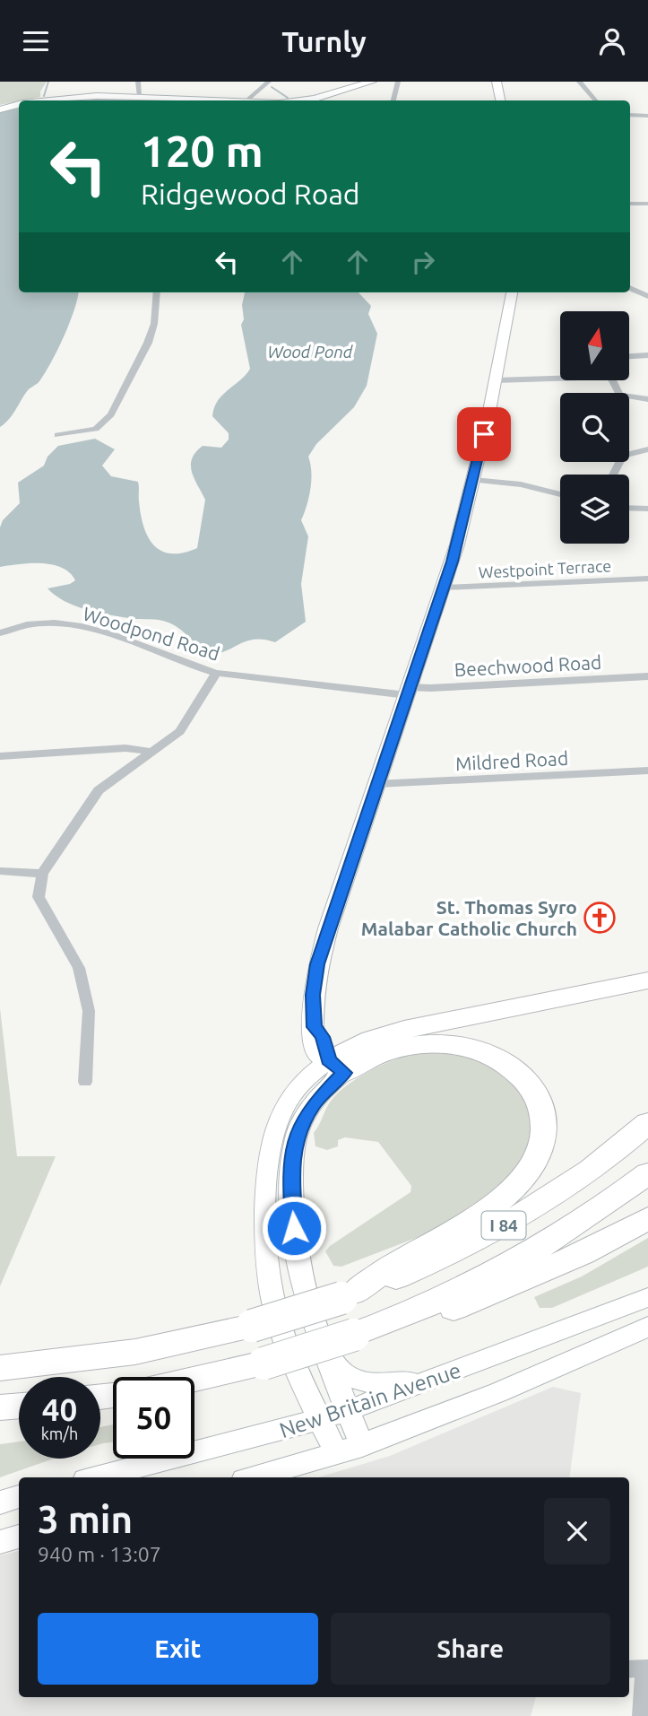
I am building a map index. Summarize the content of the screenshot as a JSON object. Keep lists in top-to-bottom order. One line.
{"streets":{"highway":["I 84"],"main road":["New Britain Avenue"],"street":["Westpoint Terrace","Woodpond Road","Beechwood Road","Mildred Road"]},"crossings":[["Woodpond Road","Beechwood Road"]],"water":["Wood Pond"],"places":{"church":["St. Thomas Syro Malabar Catholic Church"]},"north":"top","page":{"header":"Turnly","turn":["120 m","Ridgewood Road"],"speed":"40 km/h","limit":"50","heading":["3 min","940 m · 13:07"],"buttons":["Exit","Share"]}}
